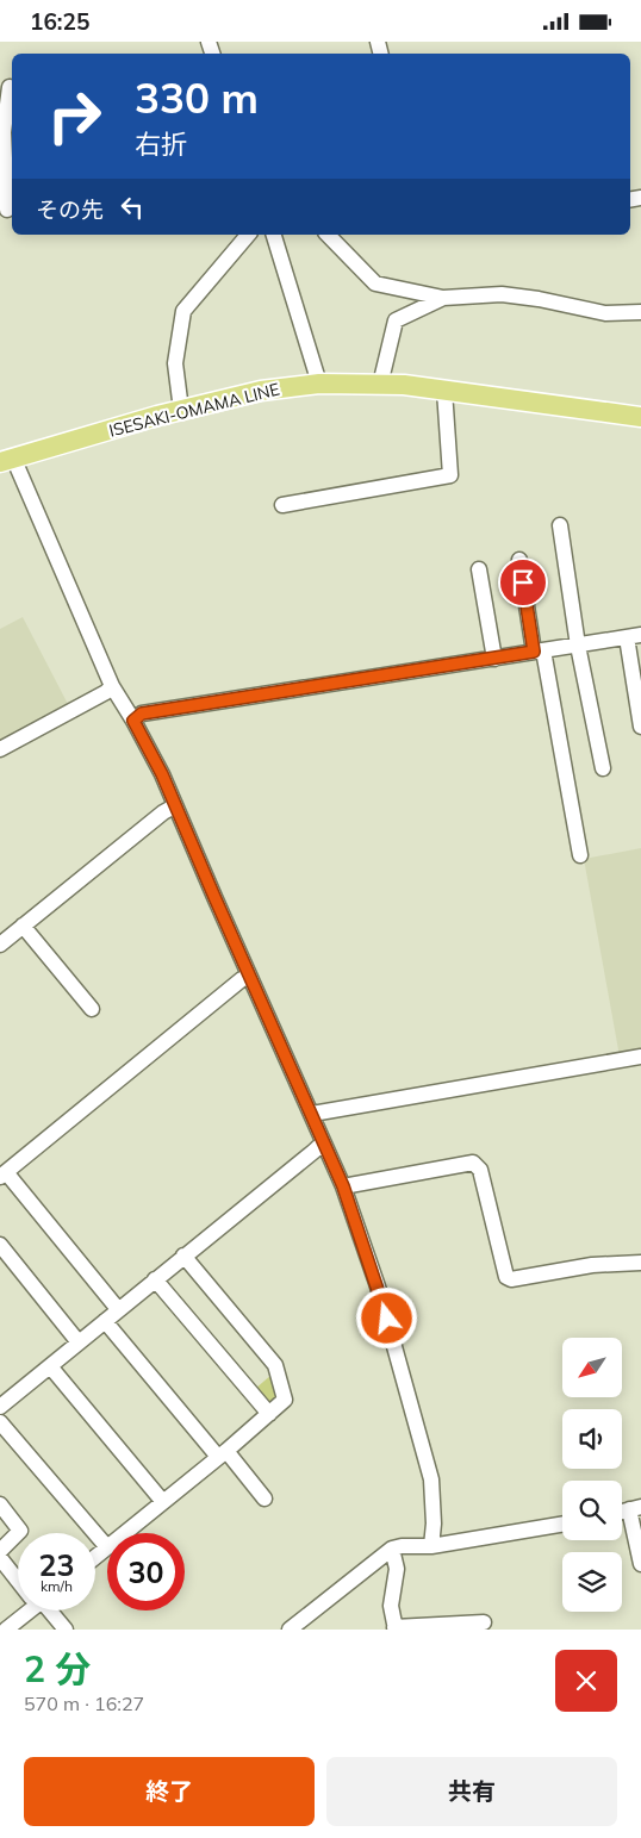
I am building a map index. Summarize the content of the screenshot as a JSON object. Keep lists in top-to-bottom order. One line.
{"streets":{"main road":["ISESAKI-OMAMA LINE"]},"north":"bottom left","page":{"status":"16:25","turn":["330 m","右折"],"then":"その先","speed":"23 km/h","limit":"30","heading":["2 分","570 m · 16:27"],"buttons":["終了","共有"]}}
